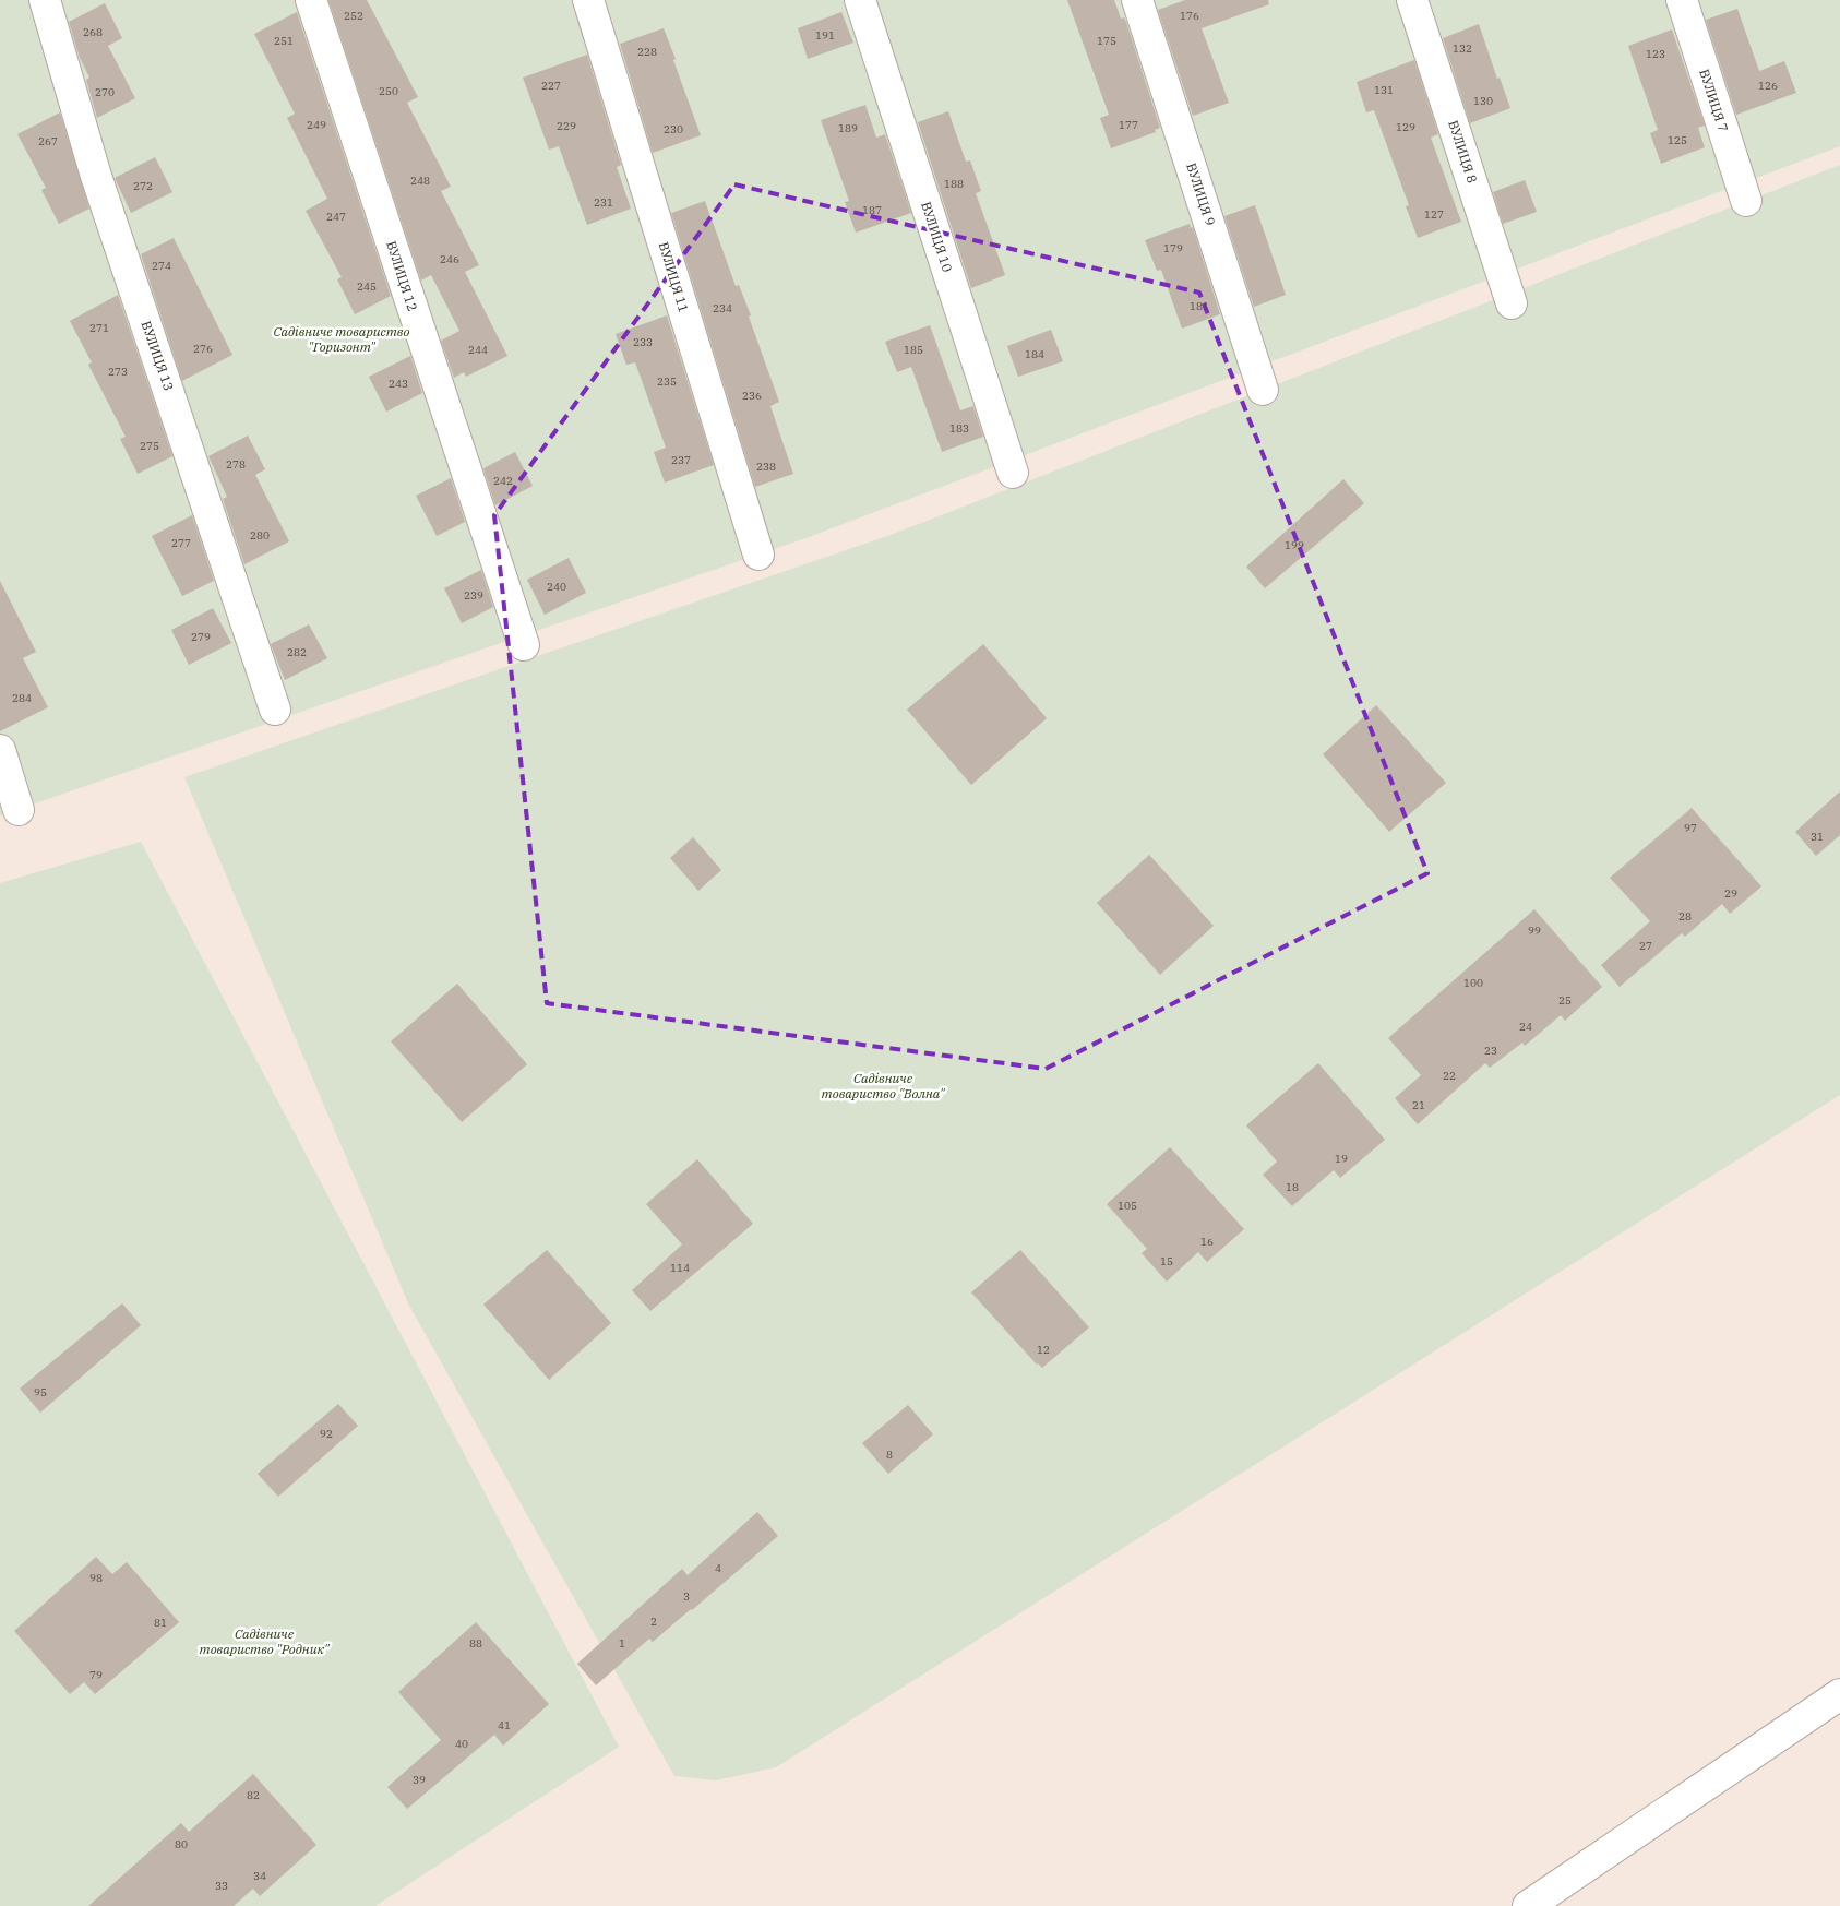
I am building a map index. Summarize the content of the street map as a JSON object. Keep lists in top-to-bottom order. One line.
{"streets":{"street":["ВУЛИЦЯ 7","ВУЛИЦЯ 8","ВУЛИЦЯ 9","ВУЛИЦЯ 10","ВУЛИЦЯ 12","ВУЛИЦЯ 11","ВУЛИЦЯ 13"]},"parks":["Садівниче товариство \"Горизонт\"","Садівниче товариство \"Волна\"","Садівниче товариство \"Родник\""],"house_numbers":["252","176","268","191","251","175","132","228","123","227","126","131","250","270","130","249","177","229","129","189","230","125","267","248","188","272","231","187","127","247","179","246","274","245","181","234","271","233","276","244","185","184","273","235","243","236","183","275","237","278","238","242","280","277","199","240","239","279","282","284","97","31","29","28","99","27","100","25","24","23","22","21","19","18","105","16","15","114","12","95","92","8","4","98","3","2","81","88","1","79","41","40","39","82","80","34","33"]}
